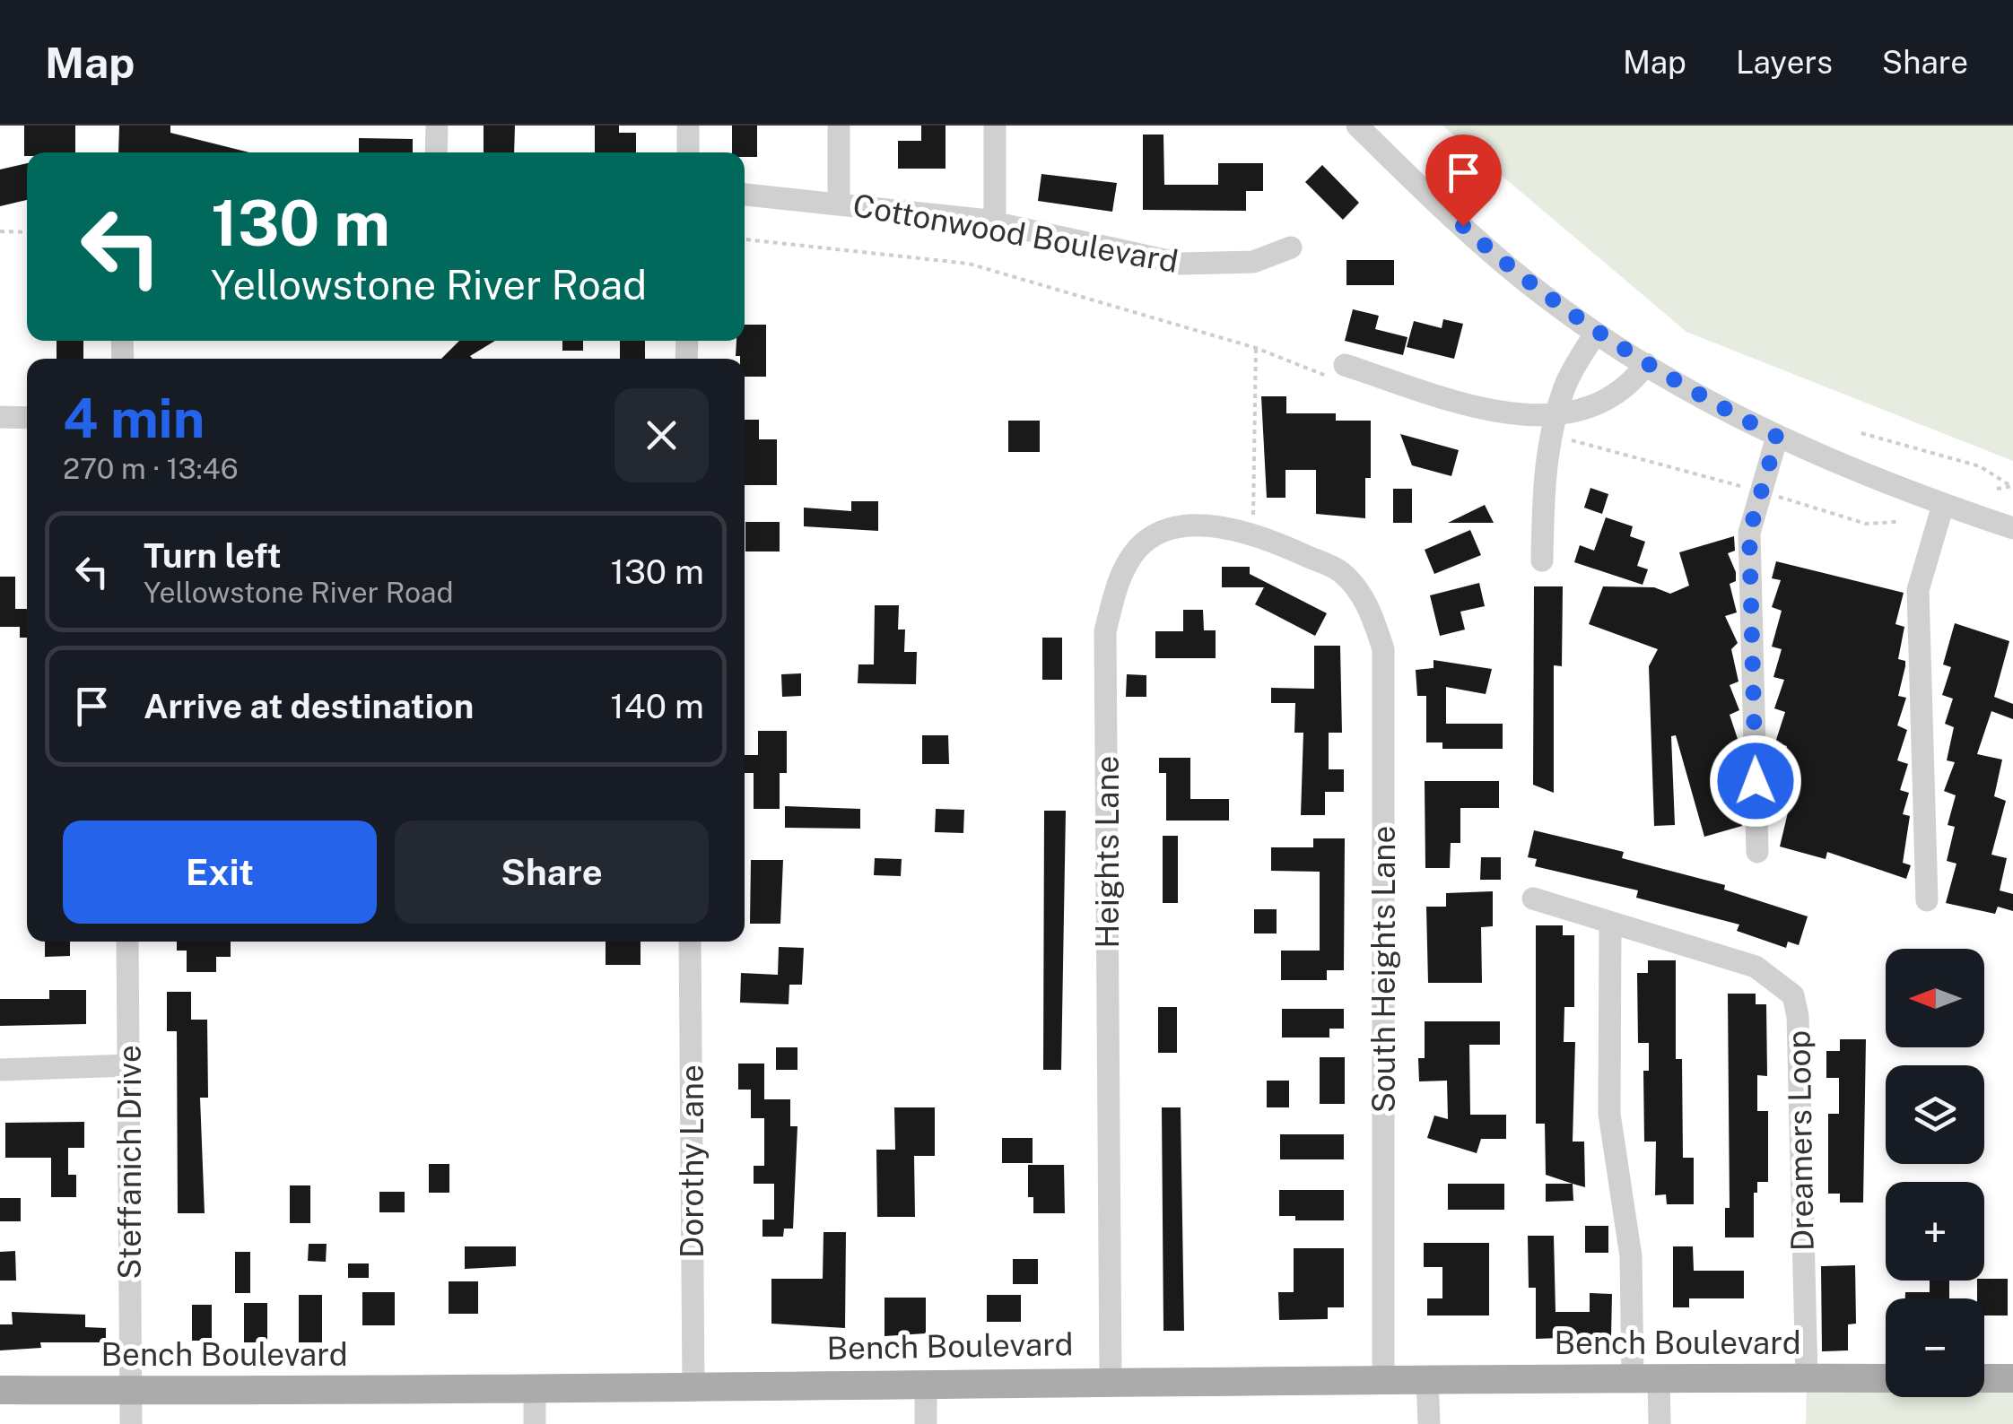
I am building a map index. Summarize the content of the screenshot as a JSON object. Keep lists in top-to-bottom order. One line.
{"streets":{"main road":["Bench Boulevard"],"street":["Cottonwood Boulevard","Heights Lane","South Heights Lane","Dreamers Loop","Dorothy Lane","Steffanich Drive"]},"crossings":[["Heights Lane","South Heights Lane"],["Heights Lane","Bench Boulevard"],["South Heights Lane","Bench Boulevard"],["Dreamers Loop","Bench Boulevard"],["Dorothy Lane","Bench Boulevard"],["Steffanich Drive","Bench Boulevard"]],"north":"left","page":{"header":"Map","nav":["Map","Layers","Share"],"turn":["130 m","Yellowstone River Road"],"heading":["4 min","270 m · 13:46"],"list":[{"name":"Turn left","note":"Yellowstone River Road","value":"130 m"},{"name":"Arrive at destination","value":"140 m"}],"buttons":["Exit","Share"],"map_buttons":["+","−"]}}
